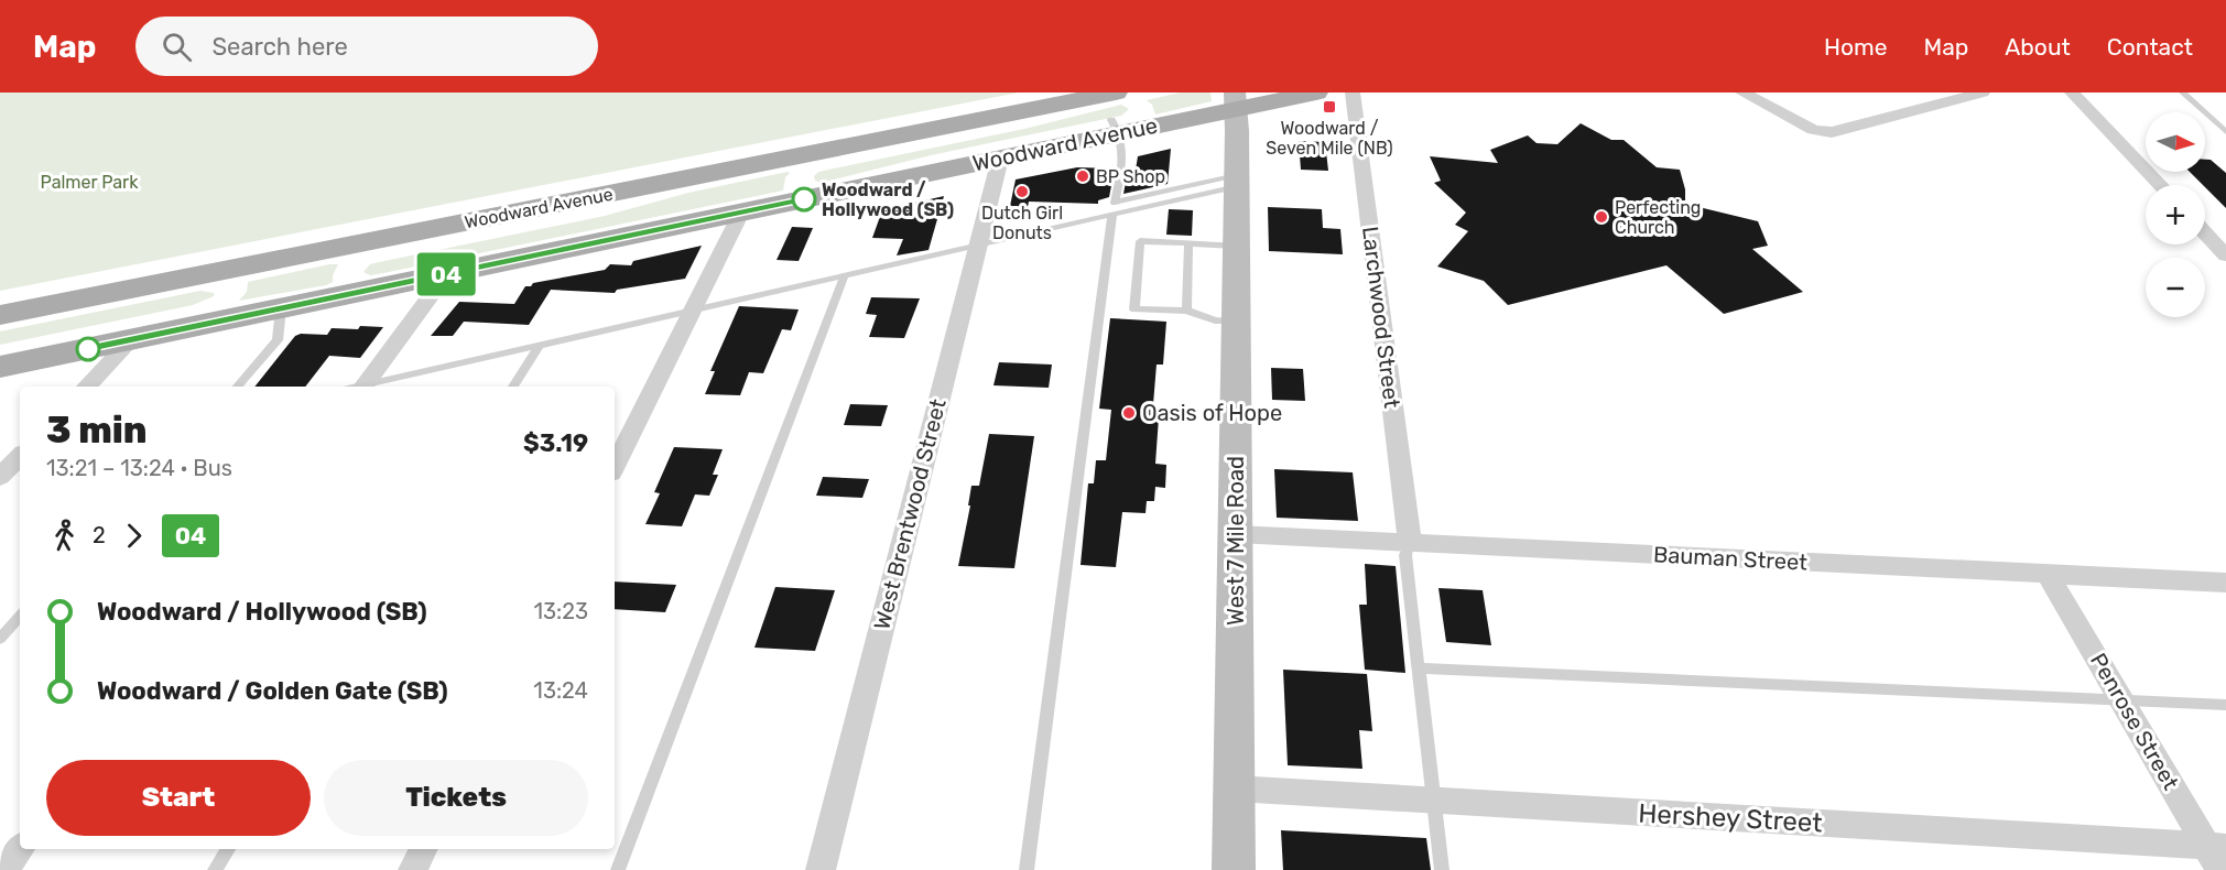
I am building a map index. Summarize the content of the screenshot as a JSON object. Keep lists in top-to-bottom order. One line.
{"streets":{"main road":["Woodward Avenue","West 7 Mile Road"],"street":["Larchwood Street","West Brentwood Street","Bauman Street","Penrose Street","Hershey Street"]},"crossings":[["Woodward Avenue","West Brentwood Street"],["Woodward Avenue","West 7 Mile Road"],["Larchwood Street","Bauman Street"],["West 7 Mile Road","Bauman Street"],["West 7 Mile Road","Hershey Street"],["Bauman Street","Penrose Street"],["Penrose Street","Hershey Street"]],"parks":["Palmer Park"],"places":{"transit":["Woodward / Seven Mile (NB)"],"other":["BP Shop","Dutch Girl Donuts","Woodward / Hollywood (SB)","Perfecting Church","Oasis of Hope"]},"lines":["bus line 04"],"north":"right","page":{"header":"Map","search":"Search here","nav":["Home","Map","About","Contact"],"on_map":"04","map_buttons":["+","−"],"heading":["3 min","13:21 – 13:24 · Bus","$3.19"],"legs":["2","04"],"list":[{"name":"Woodward / Hollywood (SB)","value":"13:23"},{"name":"Woodward / Golden Gate (SB)","value":"13:24"}],"buttons":["Start","Tickets"]}}
